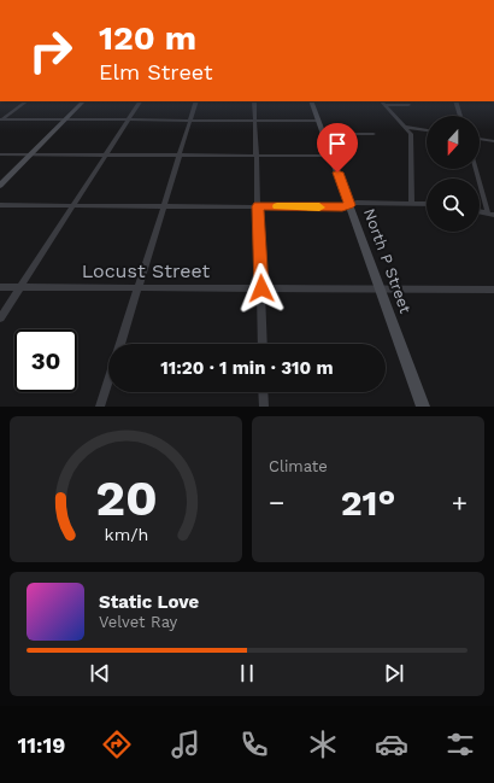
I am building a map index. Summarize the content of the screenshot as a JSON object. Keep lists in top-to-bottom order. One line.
{"streets":{"street":["North P Street","Locust Street"]},"crossings":[["North P Street","Locust Street"]],"north":"bottom","page":{"turn":["120 m","Elm Street"],"limit":"30","trip":"11:20 · 1 min · 310 m","tile":"Climate","heat":["−","21°","+"],"song":["Static Love","Velvet Ray"],"tabs":"11:19","gauge":["20","km/h"]}}
